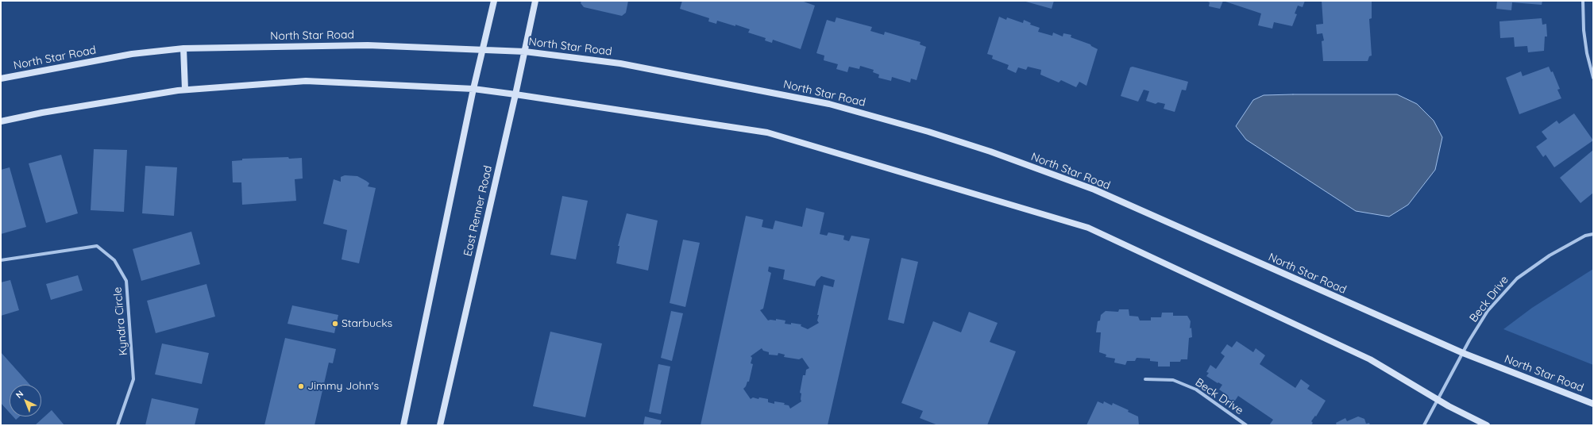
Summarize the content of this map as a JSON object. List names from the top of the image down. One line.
{"streets":{"main road":["North Star Road","East Renner Road"],"street":["Beck Drive","Kyndra Circle"]},"crossings":[["North Star Road","East Renner Road"],["North Star Road","Beck Drive"]],"places":["Starbucks","Jimmy John's"],"north":"top left"}
